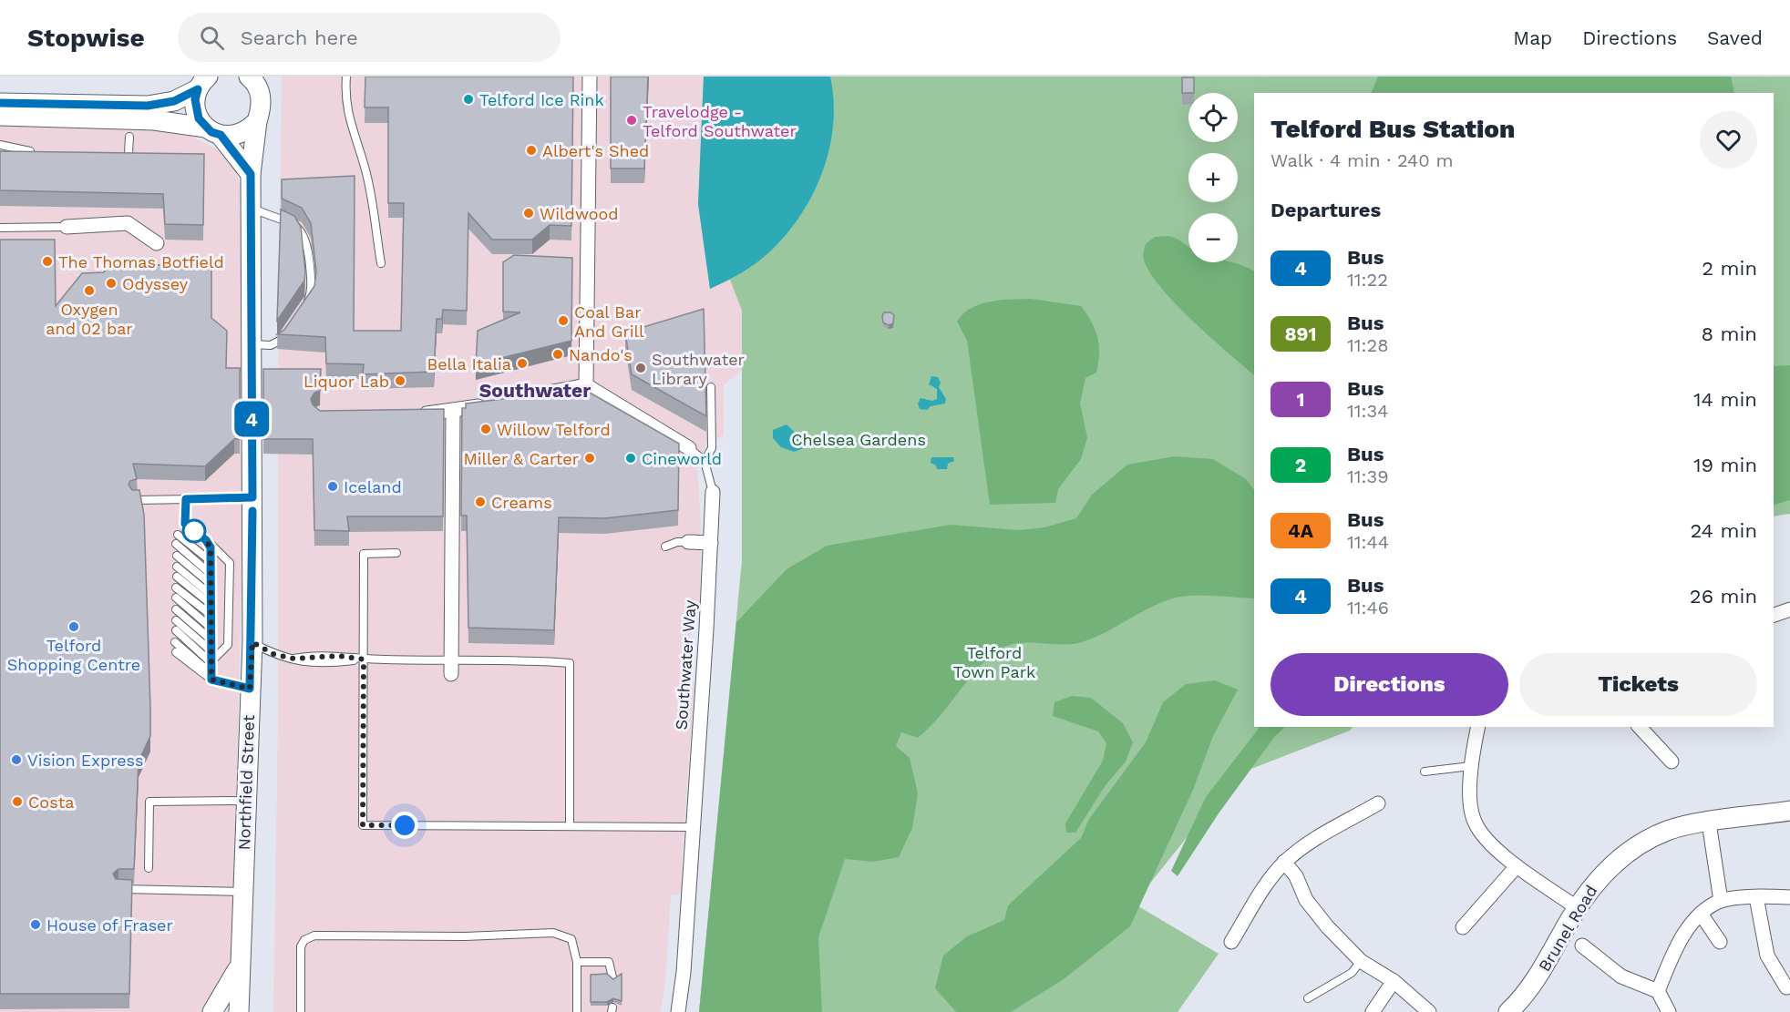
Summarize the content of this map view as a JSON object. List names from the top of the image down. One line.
{"streets":{"street":["Southwater Way","Northfield Street","Brunel Road"]},"districts":["Southwater"],"parks":["Chelsea Gardens","Telford Town Park"],"places":["Telford Ice Rink","Travelodge - Telford Southwater","Albert's Shed","Wildwood","The Thomas Botfield","Odyssey","Oxygen and 02 bar","Coal Bar And Grill","Nando's","Bella Italia","Southwater Library","Liquor Lab","Willow Telford","Miller & Carter","Cineworld","Iceland","Creams","Telford Shopping Centre","Vision Express","Costa","House of Fraser"],"lines":["bus line 4"],"page":{"header":"Stopwise","search":"Search here","nav":["Map","Directions","Saved"],"on_map":"4","map_buttons":["+","−"],"heading":[["Telford Bus Station","Walk · 4 min · 240 m"],"Departures"],"list":[{"mark":"4","name":"Bus","note":"11:22","value":"2 min"},{"mark":"891","name":"Bus","note":"11:28","value":"8 min"},{"mark":"1","name":"Bus","note":"11:34","value":"14 min"},{"mark":"2","name":"Bus","note":"11:39","value":"19 min"},{"mark":"4A","name":"Bus","note":"11:44","value":"24 min"},{"mark":"4","name":"Bus","note":"11:46","value":"26 min"}],"buttons":["Directions","Tickets"]}}
